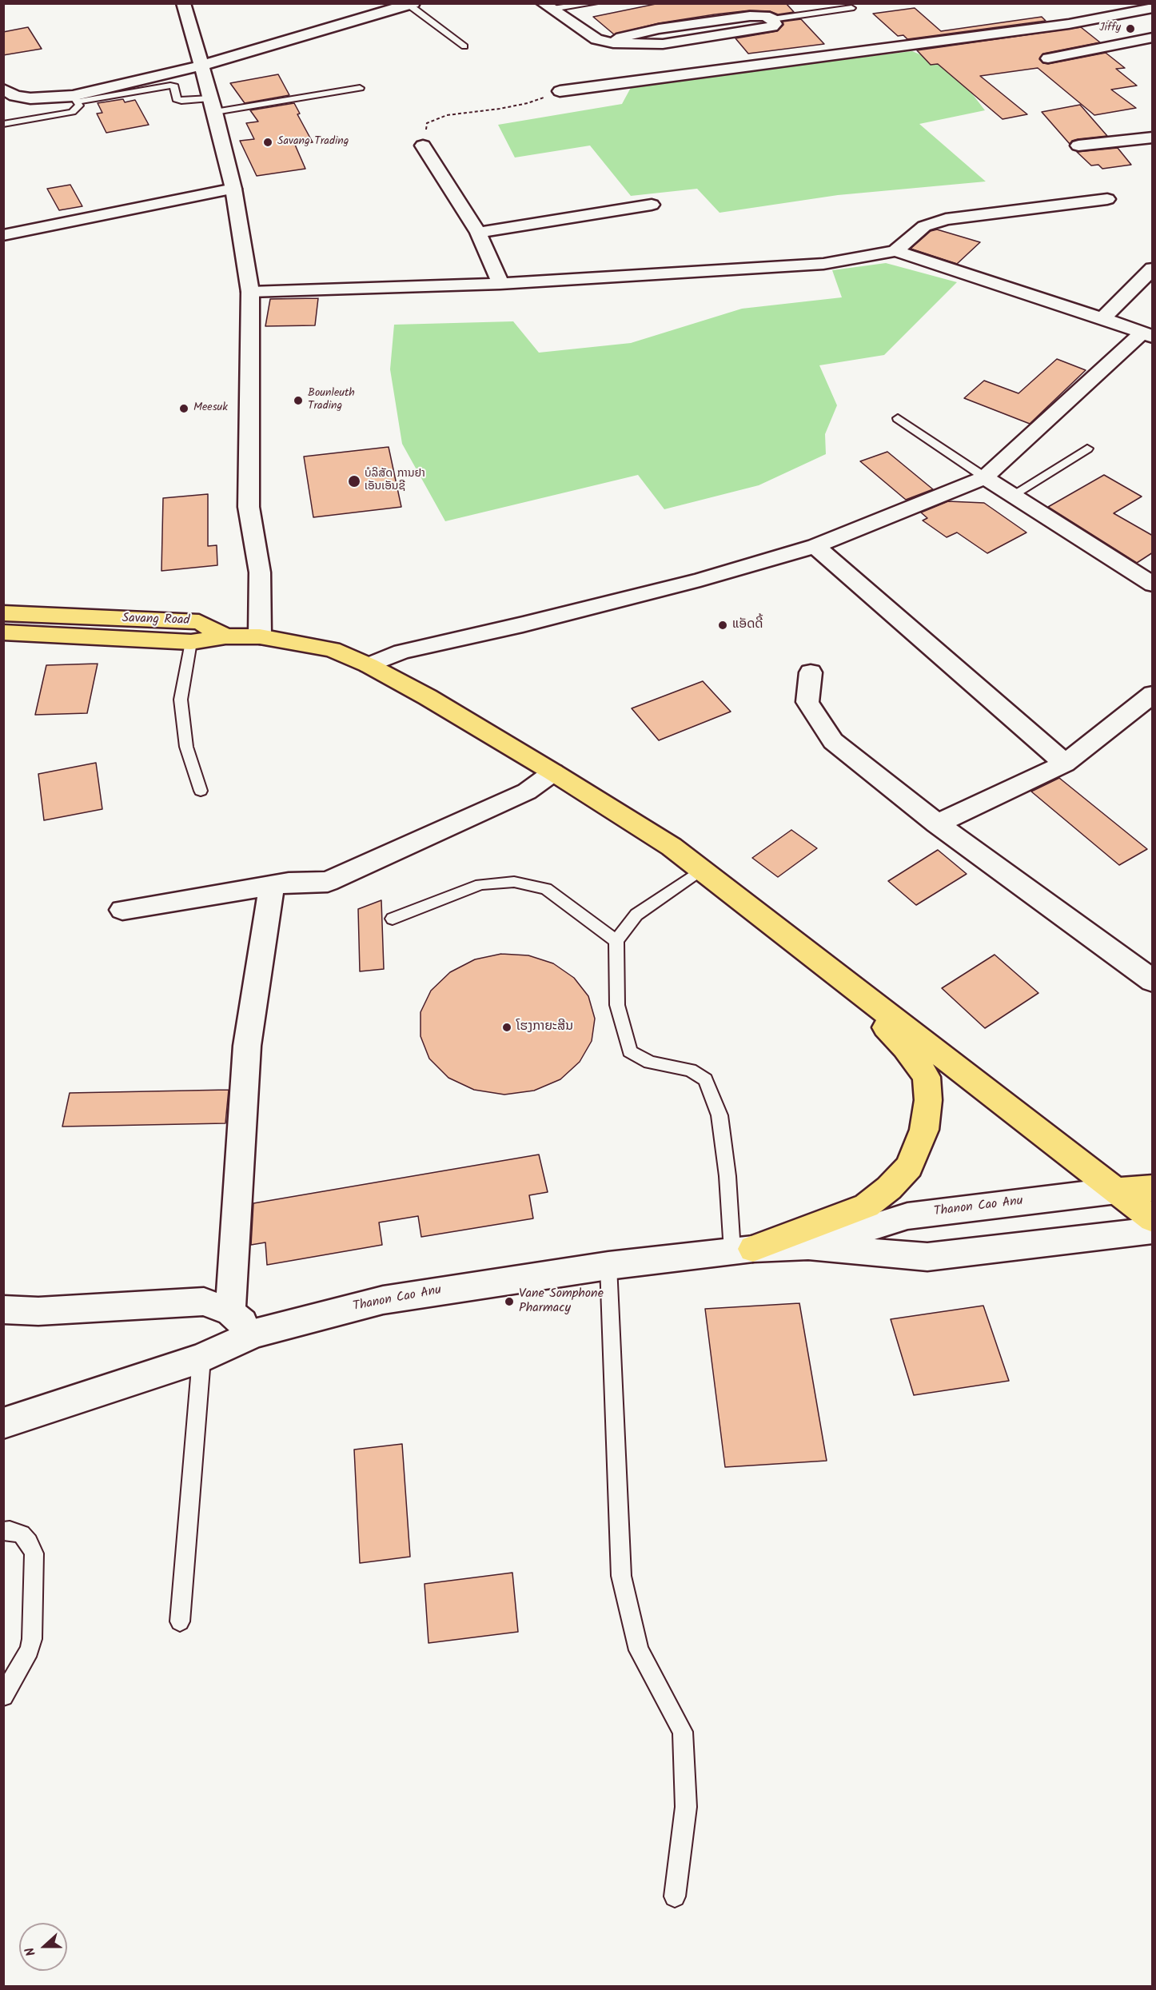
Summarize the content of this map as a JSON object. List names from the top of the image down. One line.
{"streets":{"main road":["Savang Road","Thanon Cao Anu"]},"places":["Jiffy","Savang Trading","Bounleuth Trading","Meesuk","ບໍລິສັດ ການຢາ ເອັນເອັນຊີ","ແອັດດີ້","ໂຮງກາຍະສີນ","Vane Somphone Pharmacy"],"north":"left"}
